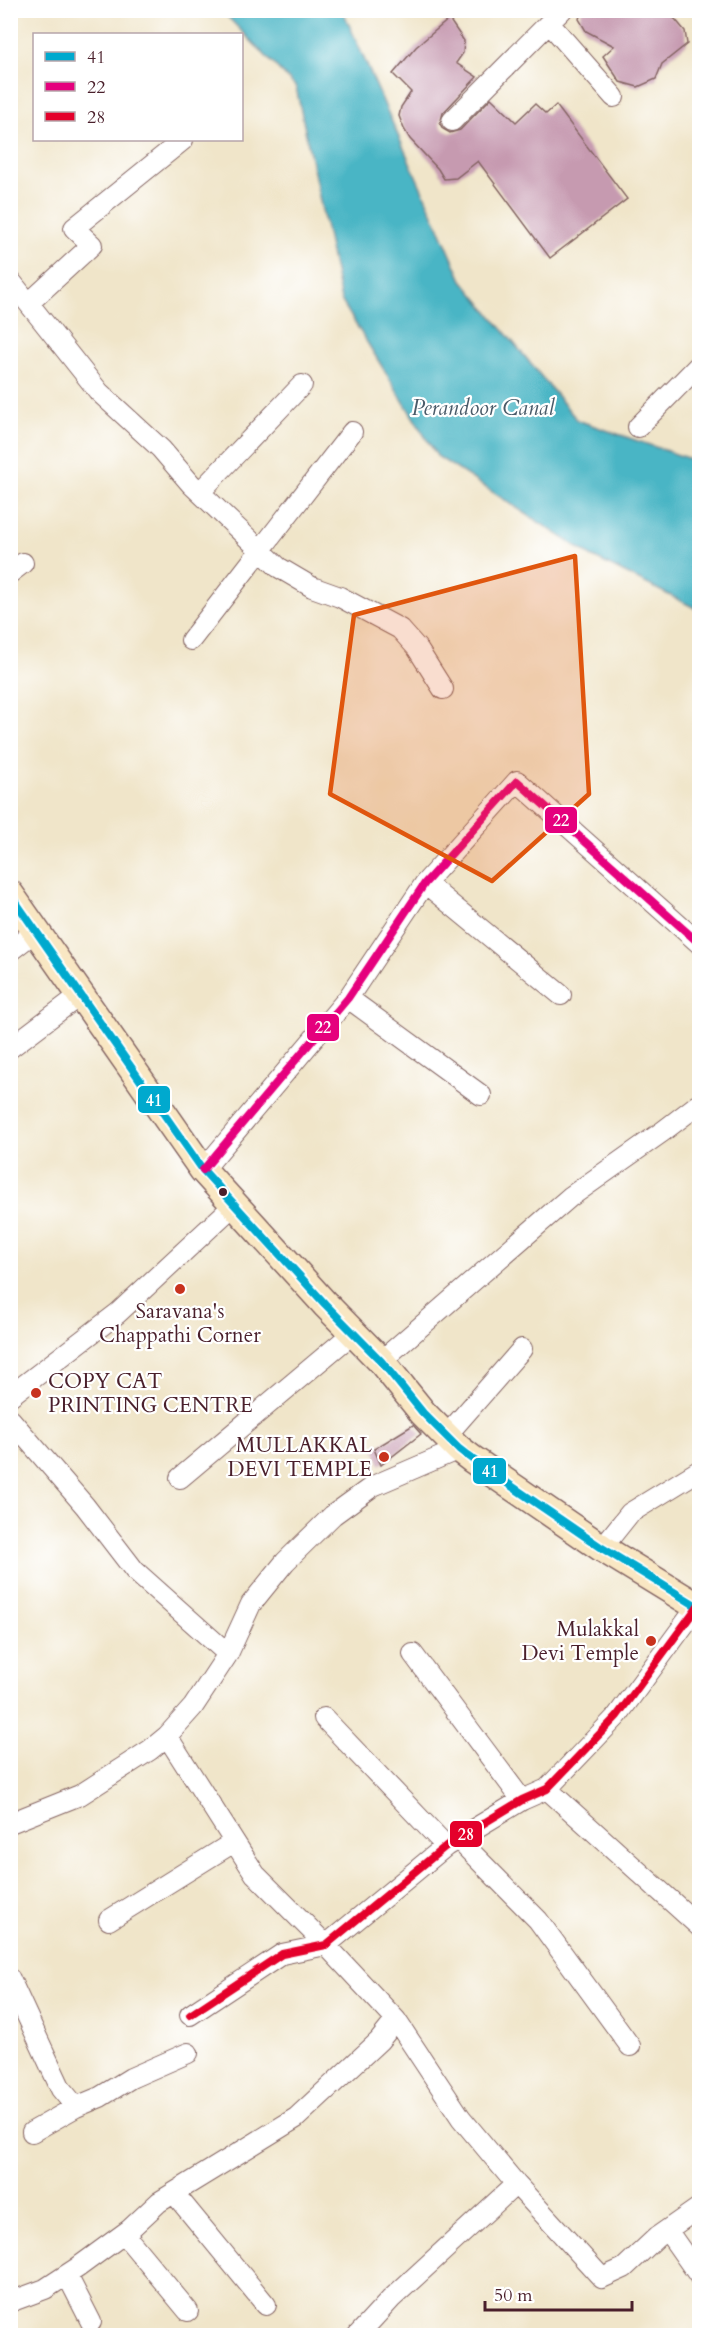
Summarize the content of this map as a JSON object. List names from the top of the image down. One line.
{"water":["Perandoor Canal"],"places":["Saravana's Chappathi Corner","COPY CAT PRINTING CENTRE","MULLAKKAL DEVI TEMPLE","Mulakkal Devi Temple"],"lines":["transit line 22","transit line 41","transit line 28"],"legend":["41","22","28"],"scale_bar":"50 m"}
